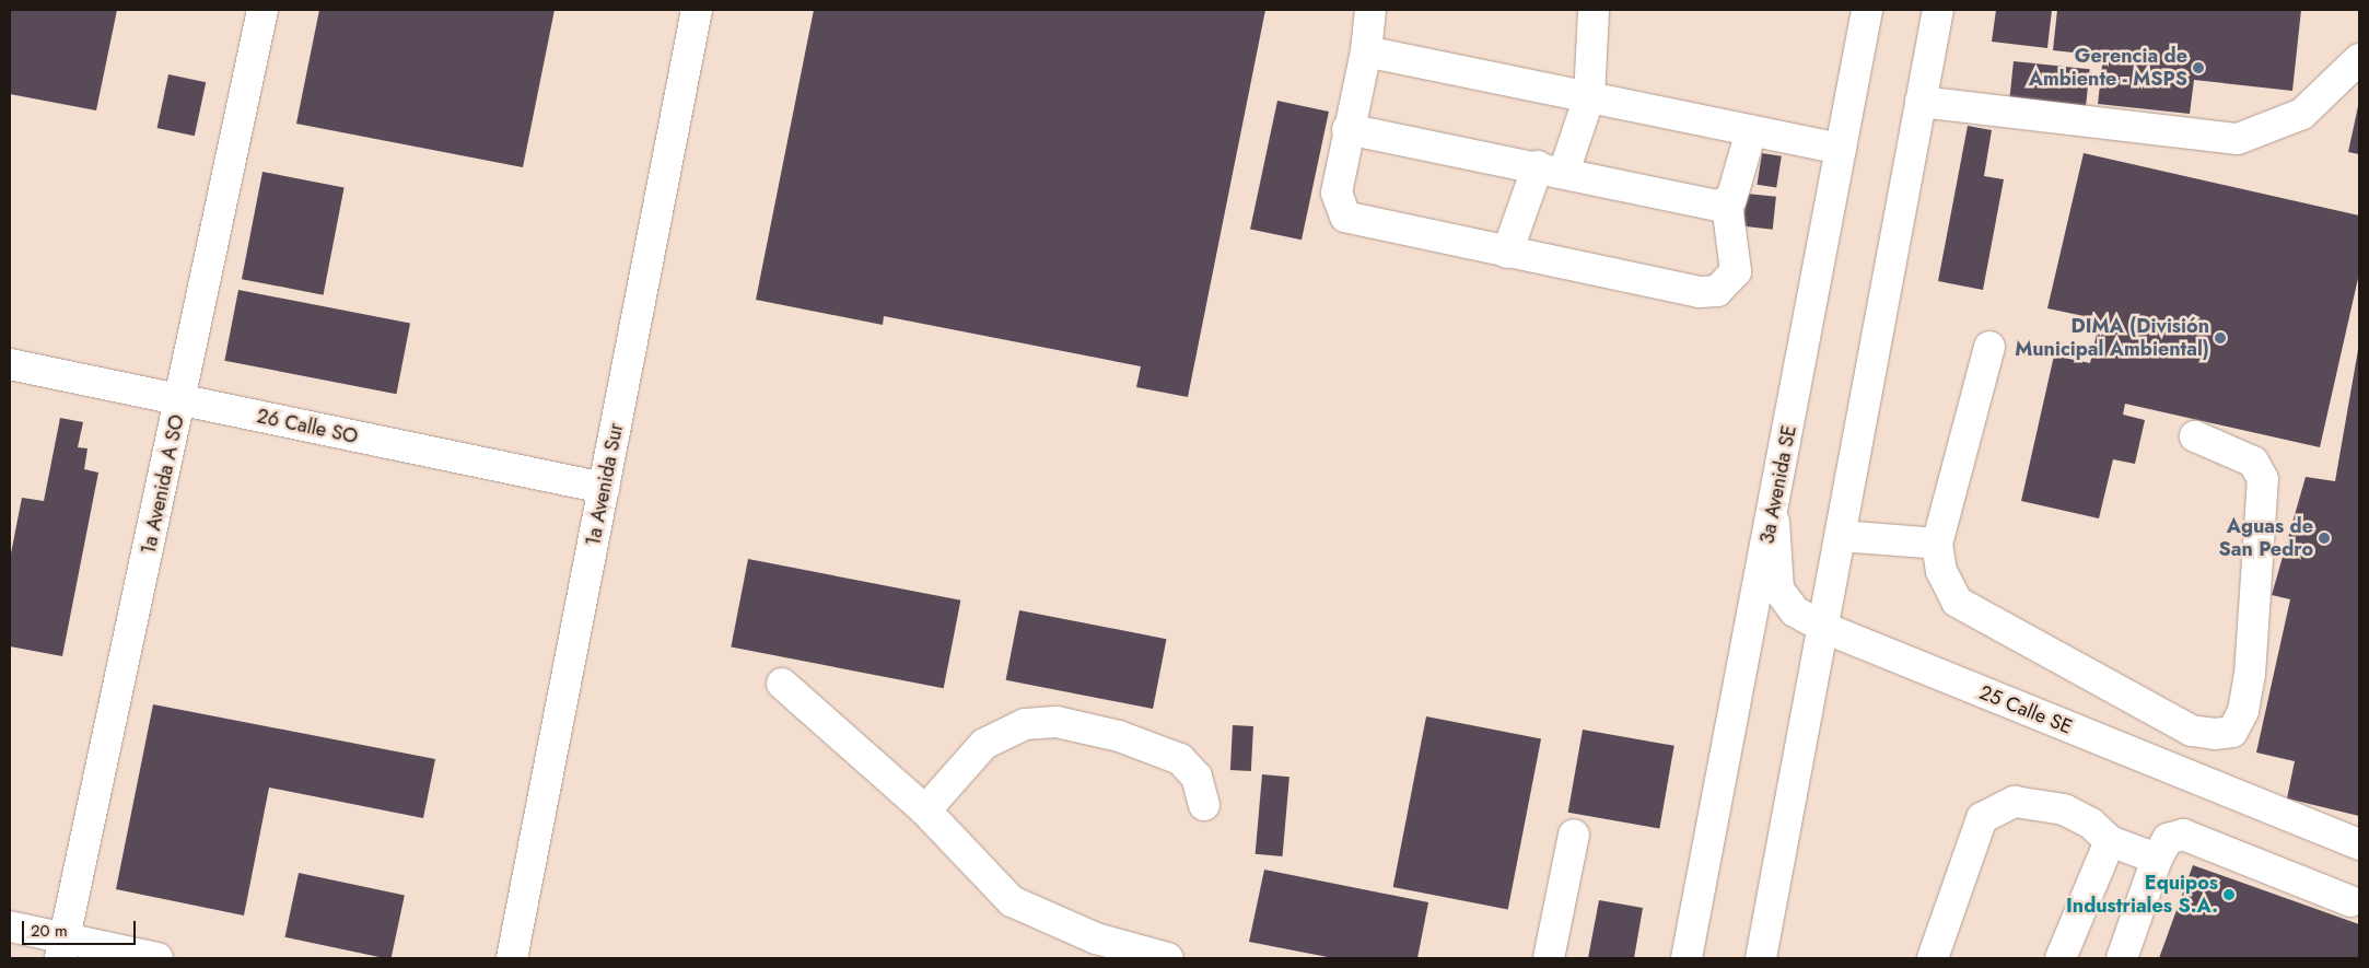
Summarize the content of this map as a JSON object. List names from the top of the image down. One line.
{"streets":{"street":["26 Calle SO","1a Avenida A SO","1a Avenida Sur","3a Avenida SE","25 Calle SE"]},"crossings":[["26 Calle SO","1a Avenida A SO"],["26 Calle SO","1a Avenida Sur"],["3a Avenida SE","25 Calle SE"]],"places":["Gerencia de Ambiente - MSPS","DIMA (División Municipal Ambiental)","Aguas de San Pedro","Equipos Industriales S.A."],"scale_bar":"20 m"}
